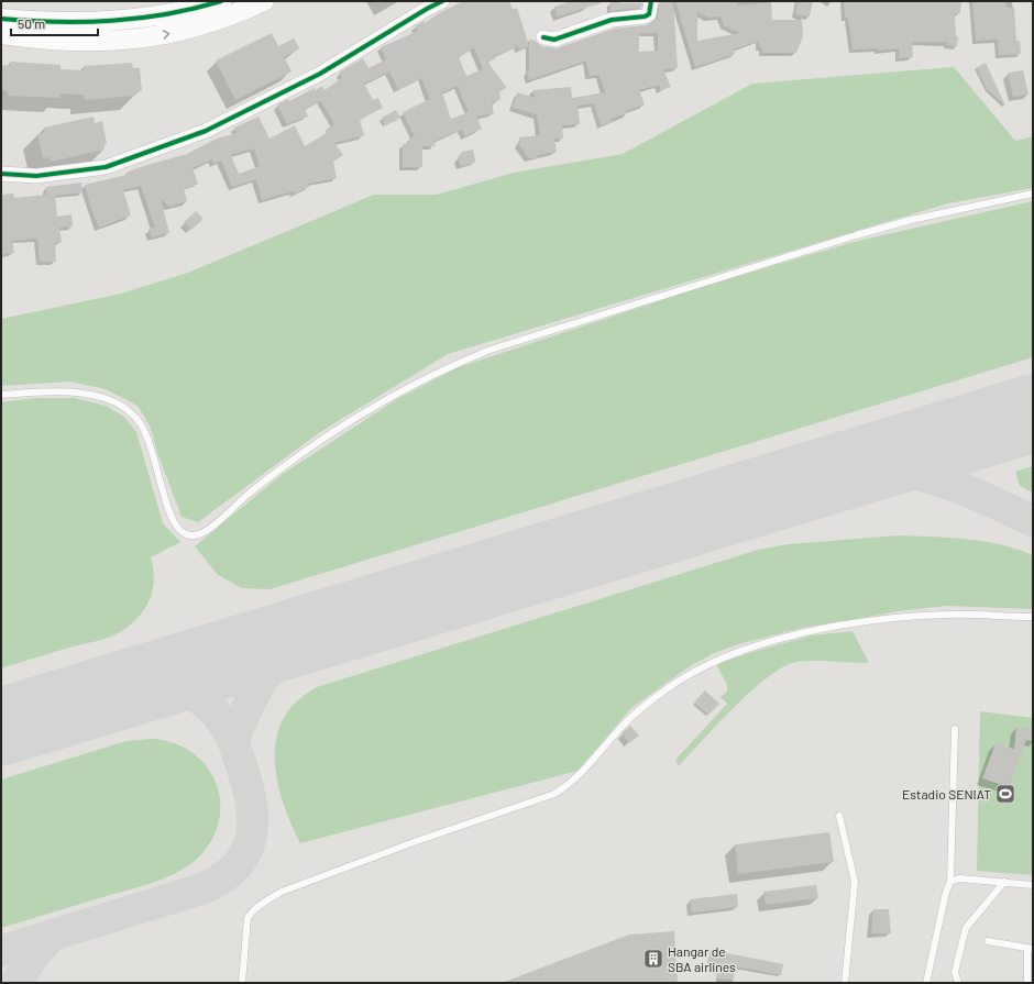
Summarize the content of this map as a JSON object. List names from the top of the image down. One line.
{"places":{"sports":["Estadio SENIAT"],"building":["Hangar de SBA airlines"]},"scale_bar":"50 m"}
